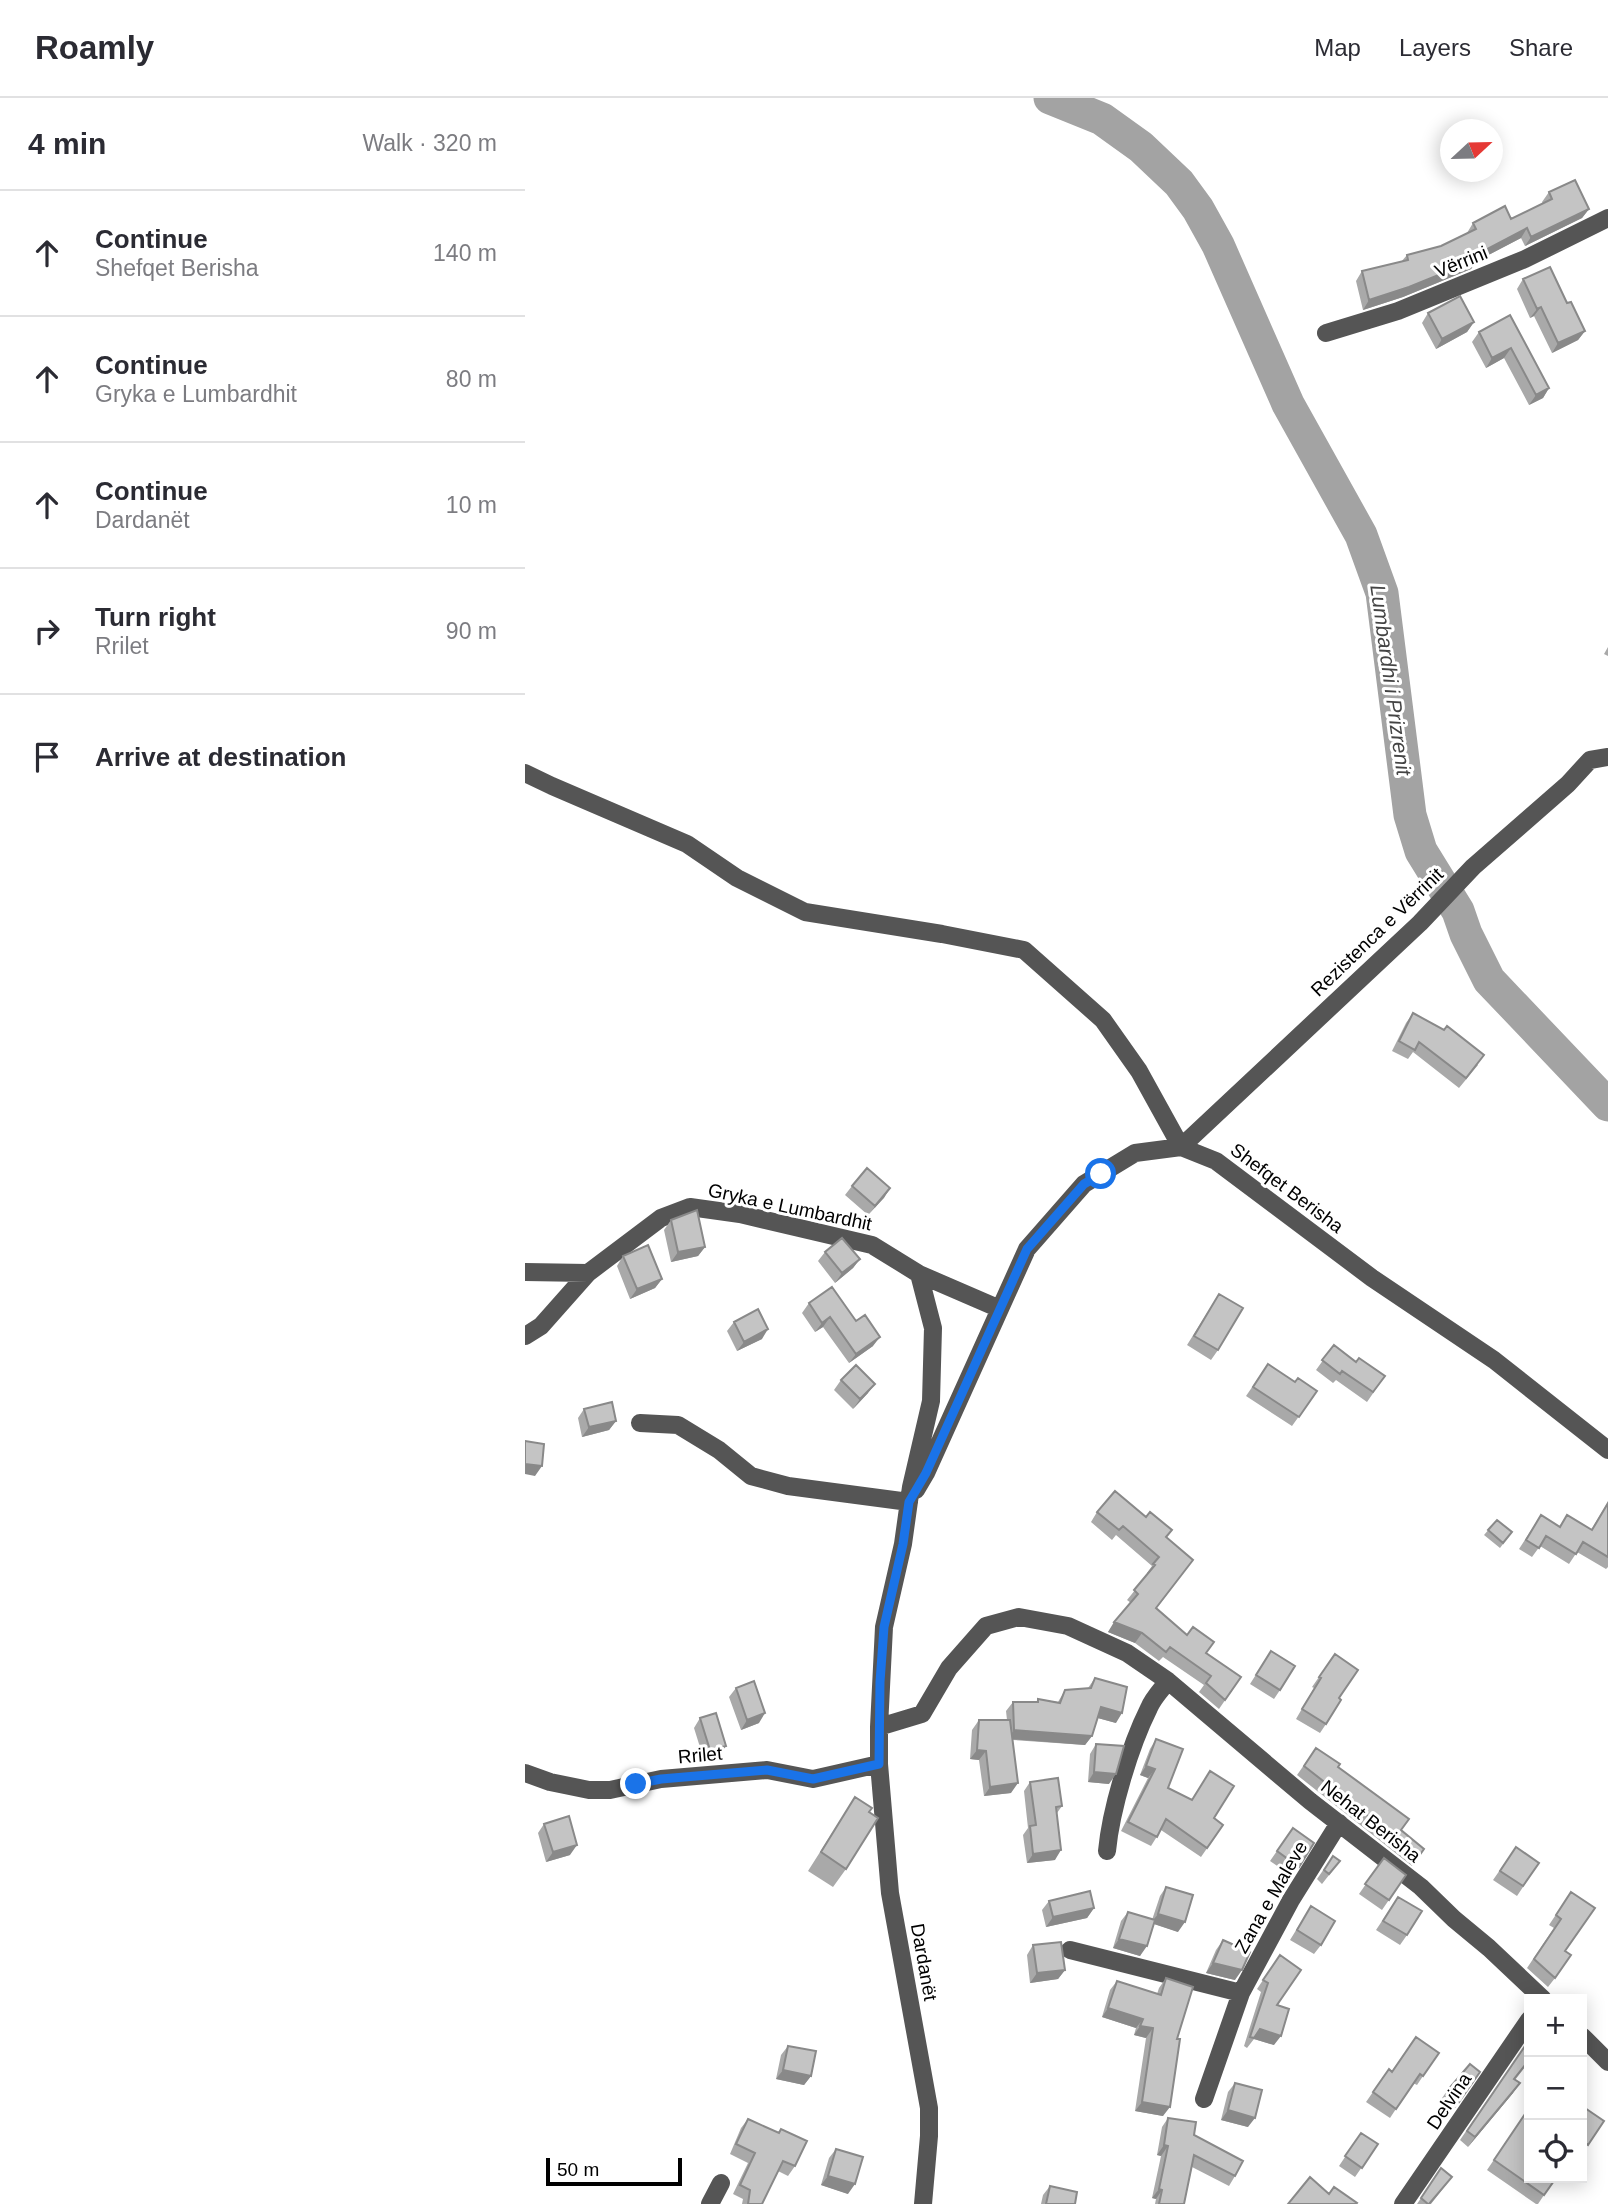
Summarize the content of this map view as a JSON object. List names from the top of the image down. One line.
{"streets":{"street":["Vërrini","Rezistenca e Vërrinit","Shefqet Berisha","Gryka e Lumbardhit","Rrilet","Nehat Berisha","Zana e Maleve","Dardanët","Delvina"]},"crossings":[["Rezistenca e Vërrinit","Shefqet Berisha"],["Shefqet Berisha","Gryka e Lumbardhit"],["Rrilet","Dardanët"],["Nehat Berisha","Zana e Maleve"],["Nehat Berisha","Dardanët"]],"water":["Lumbardhi i Prizrenit"],"scale_bar":"50 m","north":"right","page":{"header":"Roamly","nav":["Map","Layers","Share"],"heading":["4 min","Walk · 320 m"],"list":[["Continue","Shefqet Berisha","140 m"],["Continue","Gryka e Lumbardhit","80 m"],["Continue","Dardanët","10 m"],["Turn right","Rrilet","90 m"],"Arrive at destination"],"map_buttons":["+","−"],"scale":"50 m"}}
